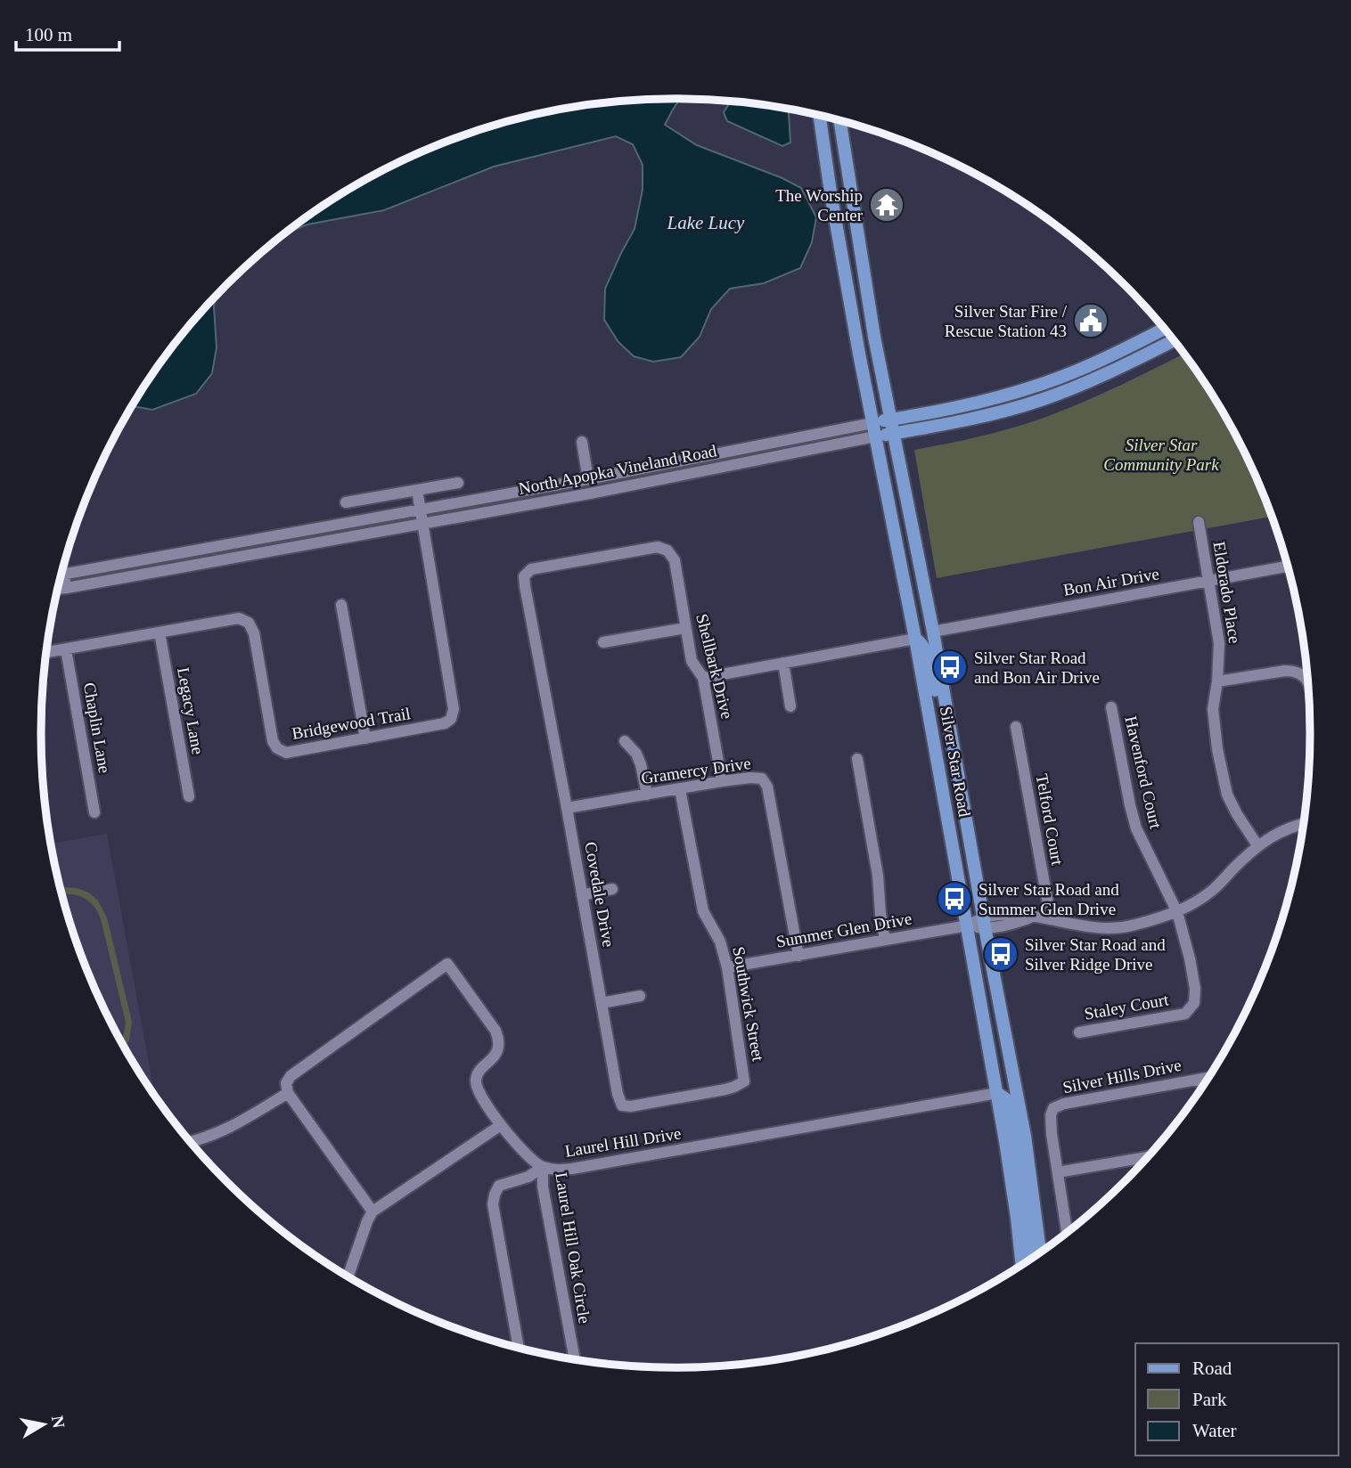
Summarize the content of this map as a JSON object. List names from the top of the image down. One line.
{"streets":{"main road":["North Apopka Vineland Road","Silver Star Road"],"street":["Bon Air Drive","Eldorado Place","Shellbark Drive","Legacy Lane","Bridgewood Trail","Chaplin Lane","Gramercy Drive","Havenford Court","Telford Court","Covedale Drive","Summer Glen Drive","Southwick Street","Staley Court","Silver Hills Drive","Laurel Hill Drive","Laurel Hill Oak Circle"]},"crossings":[["North Apopka Vineland Road","Bridgewood Trail"],["North Apopka Vineland Road","Silver Star Road"],["Bon Air Drive","Eldorado Place"],["Bon Air Drive","Silver Star Road"],["Shellbark Drive","Gramercy Drive"],["Shellbark Drive","Covedale Drive"],["Legacy Lane","Bridgewood Trail"],["Bridgewood Trail","Chaplin Lane"],["Silver Star Road","Summer Glen Drive"],["Silver Star Road","Laurel Hill Drive"],["Gramercy Drive","Covedale Drive"],["Gramercy Drive","Summer Glen Drive"],["Gramercy Drive","Southwick Street"],["Havenford Court","Staley Court"],["Telford Court","Summer Glen Drive"],["Covedale Drive","Southwick Street"],["Summer Glen Drive","Southwick Street"],["Laurel Hill Drive","Laurel Hill Oak Circle"]],"water":["Lake Lucy"],"parks":["Silver Star Community Park"],"places":{"temple":["The Worship Center"],"public building":["Silver Star Fire / Rescue Station 43"],"bus stop":["Silver Star Road and Bon Air Drive","Silver Star Road and Summer Glen Drive","Silver Star Road and Silver Ridge Drive"]},"legend":["Road","Park","Water"],"scale_bar":"100 m","north":"right"}
